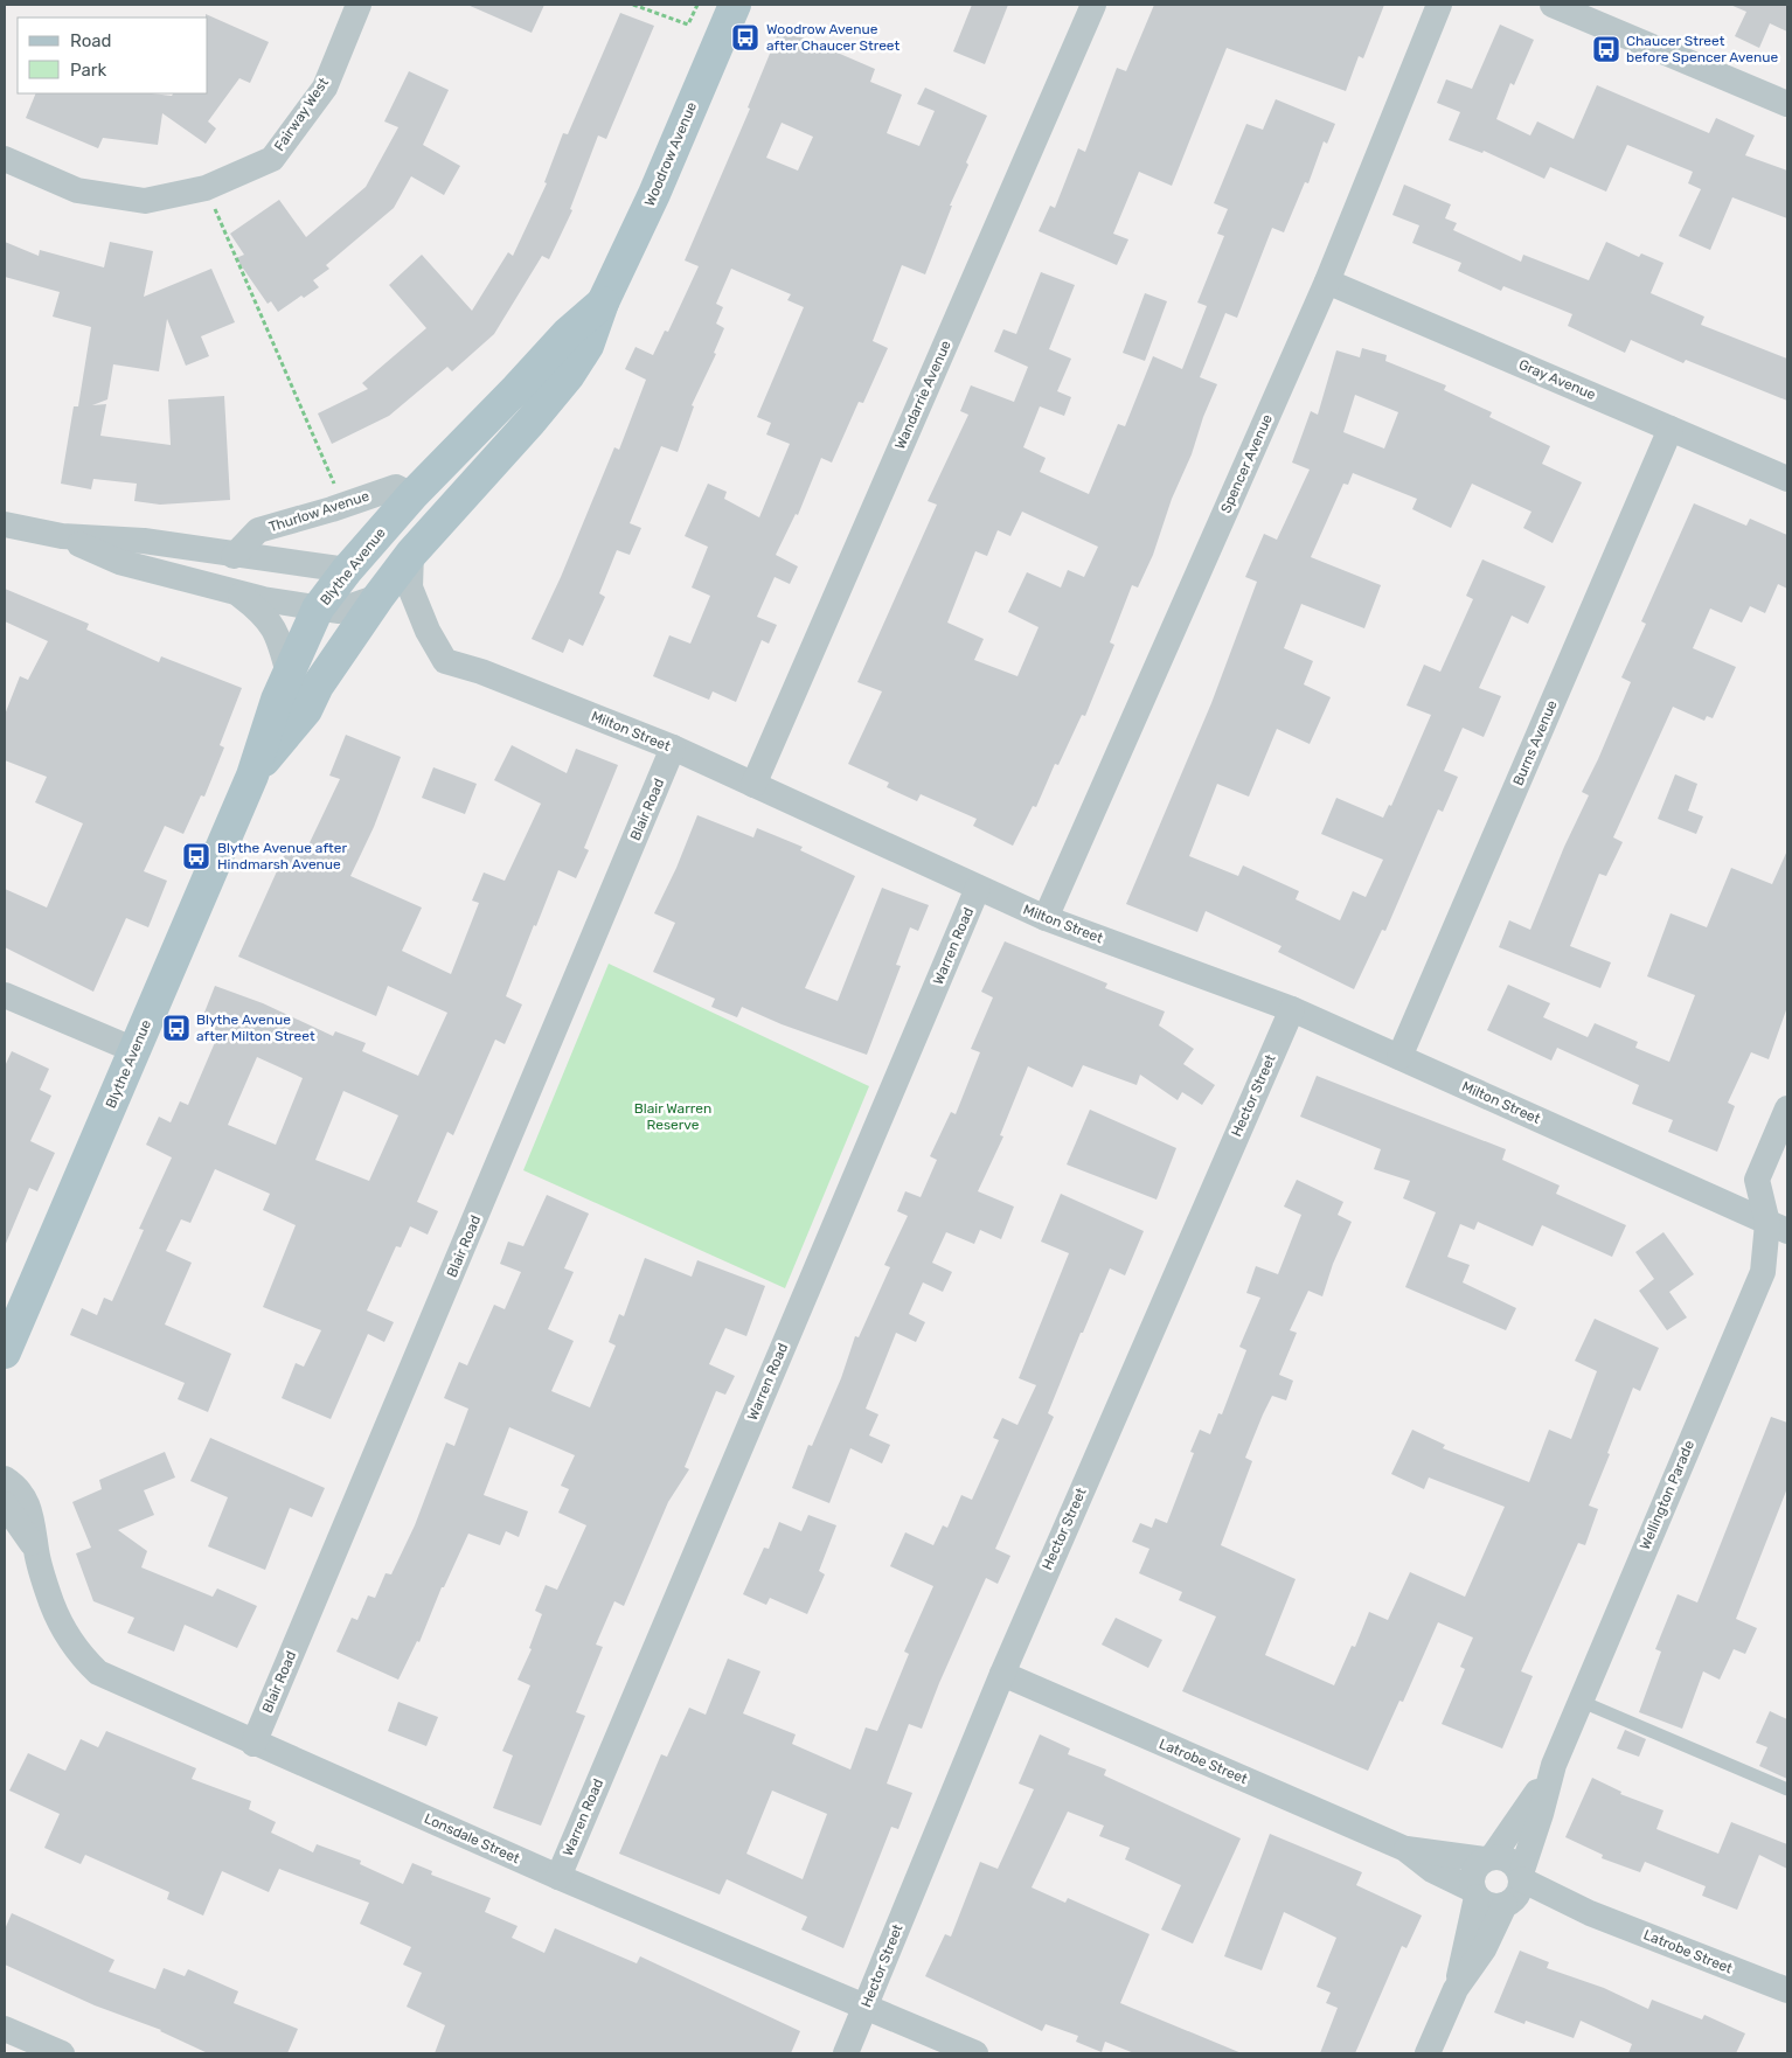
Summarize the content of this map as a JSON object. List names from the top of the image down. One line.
{"streets":{"main road":["Woodrow Avenue","Blythe Avenue"],"street":["Fairway West","Gray Avenue","Wandarrie Avenue","Spencer Avenue","Thurlow Avenue","Milton Street","Burns Avenue","Blair Road","Warren Road","Hector Street","Wellington Parade","Latrobe Street","Lonsdale Street"]},"crossings":[["Woodrow Avenue","Thurlow Avenue"],["Woodrow Avenue","Blythe Avenue"],["Woodrow Avenue","Milton Street"],["Gray Avenue","Spencer Avenue"],["Gray Avenue","Burns Avenue"],["Wandarrie Avenue","Milton Street"],["Spencer Avenue","Milton Street"],["Thurlow Avenue","Blythe Avenue"],["Blythe Avenue","Milton Street"],["Milton Street","Burns Avenue"],["Milton Street","Blair Road"],["Milton Street","Warren Road"],["Milton Street","Hector Street"],["Milton Street","Wellington Parade"],["Blair Road","Lonsdale Street"],["Warren Road","Lonsdale Street"],["Hector Street","Latrobe Street"],["Hector Street","Lonsdale Street"],["Wellington Parade","Latrobe Street"]],"parks":["Blair Warren Reserve"],"places":{"bus stop":["Woodrow Avenue after Chaucer Street","Chaucer Street before Spencer Avenue","Blythe Avenue after Hindmarsh Avenue","Blythe Avenue after Milton Street"]},"legend":["Road","Park"]}
